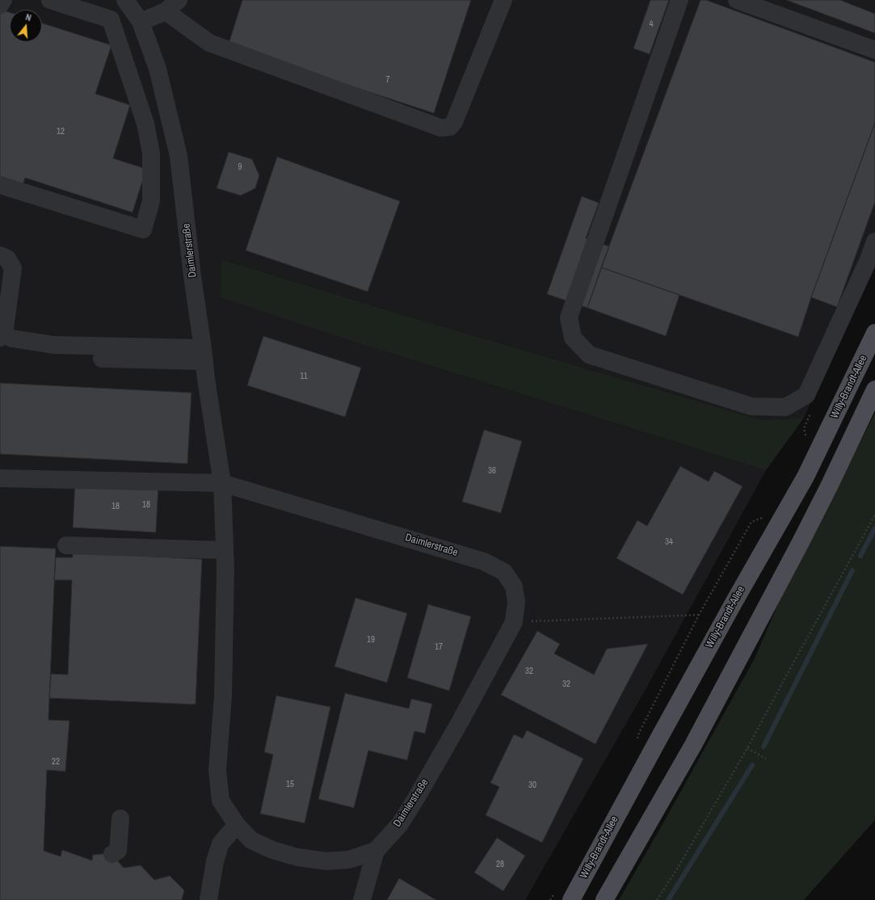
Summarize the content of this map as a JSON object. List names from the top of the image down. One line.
{"streets":{"main road":["Willy-Brandt-Allee"],"street":["Daimlerstraße"]},"house_numbers":["4","7","12","9","11","36","18","18","34","19","17","32","32","22","15","30","28"],"north":"top"}
